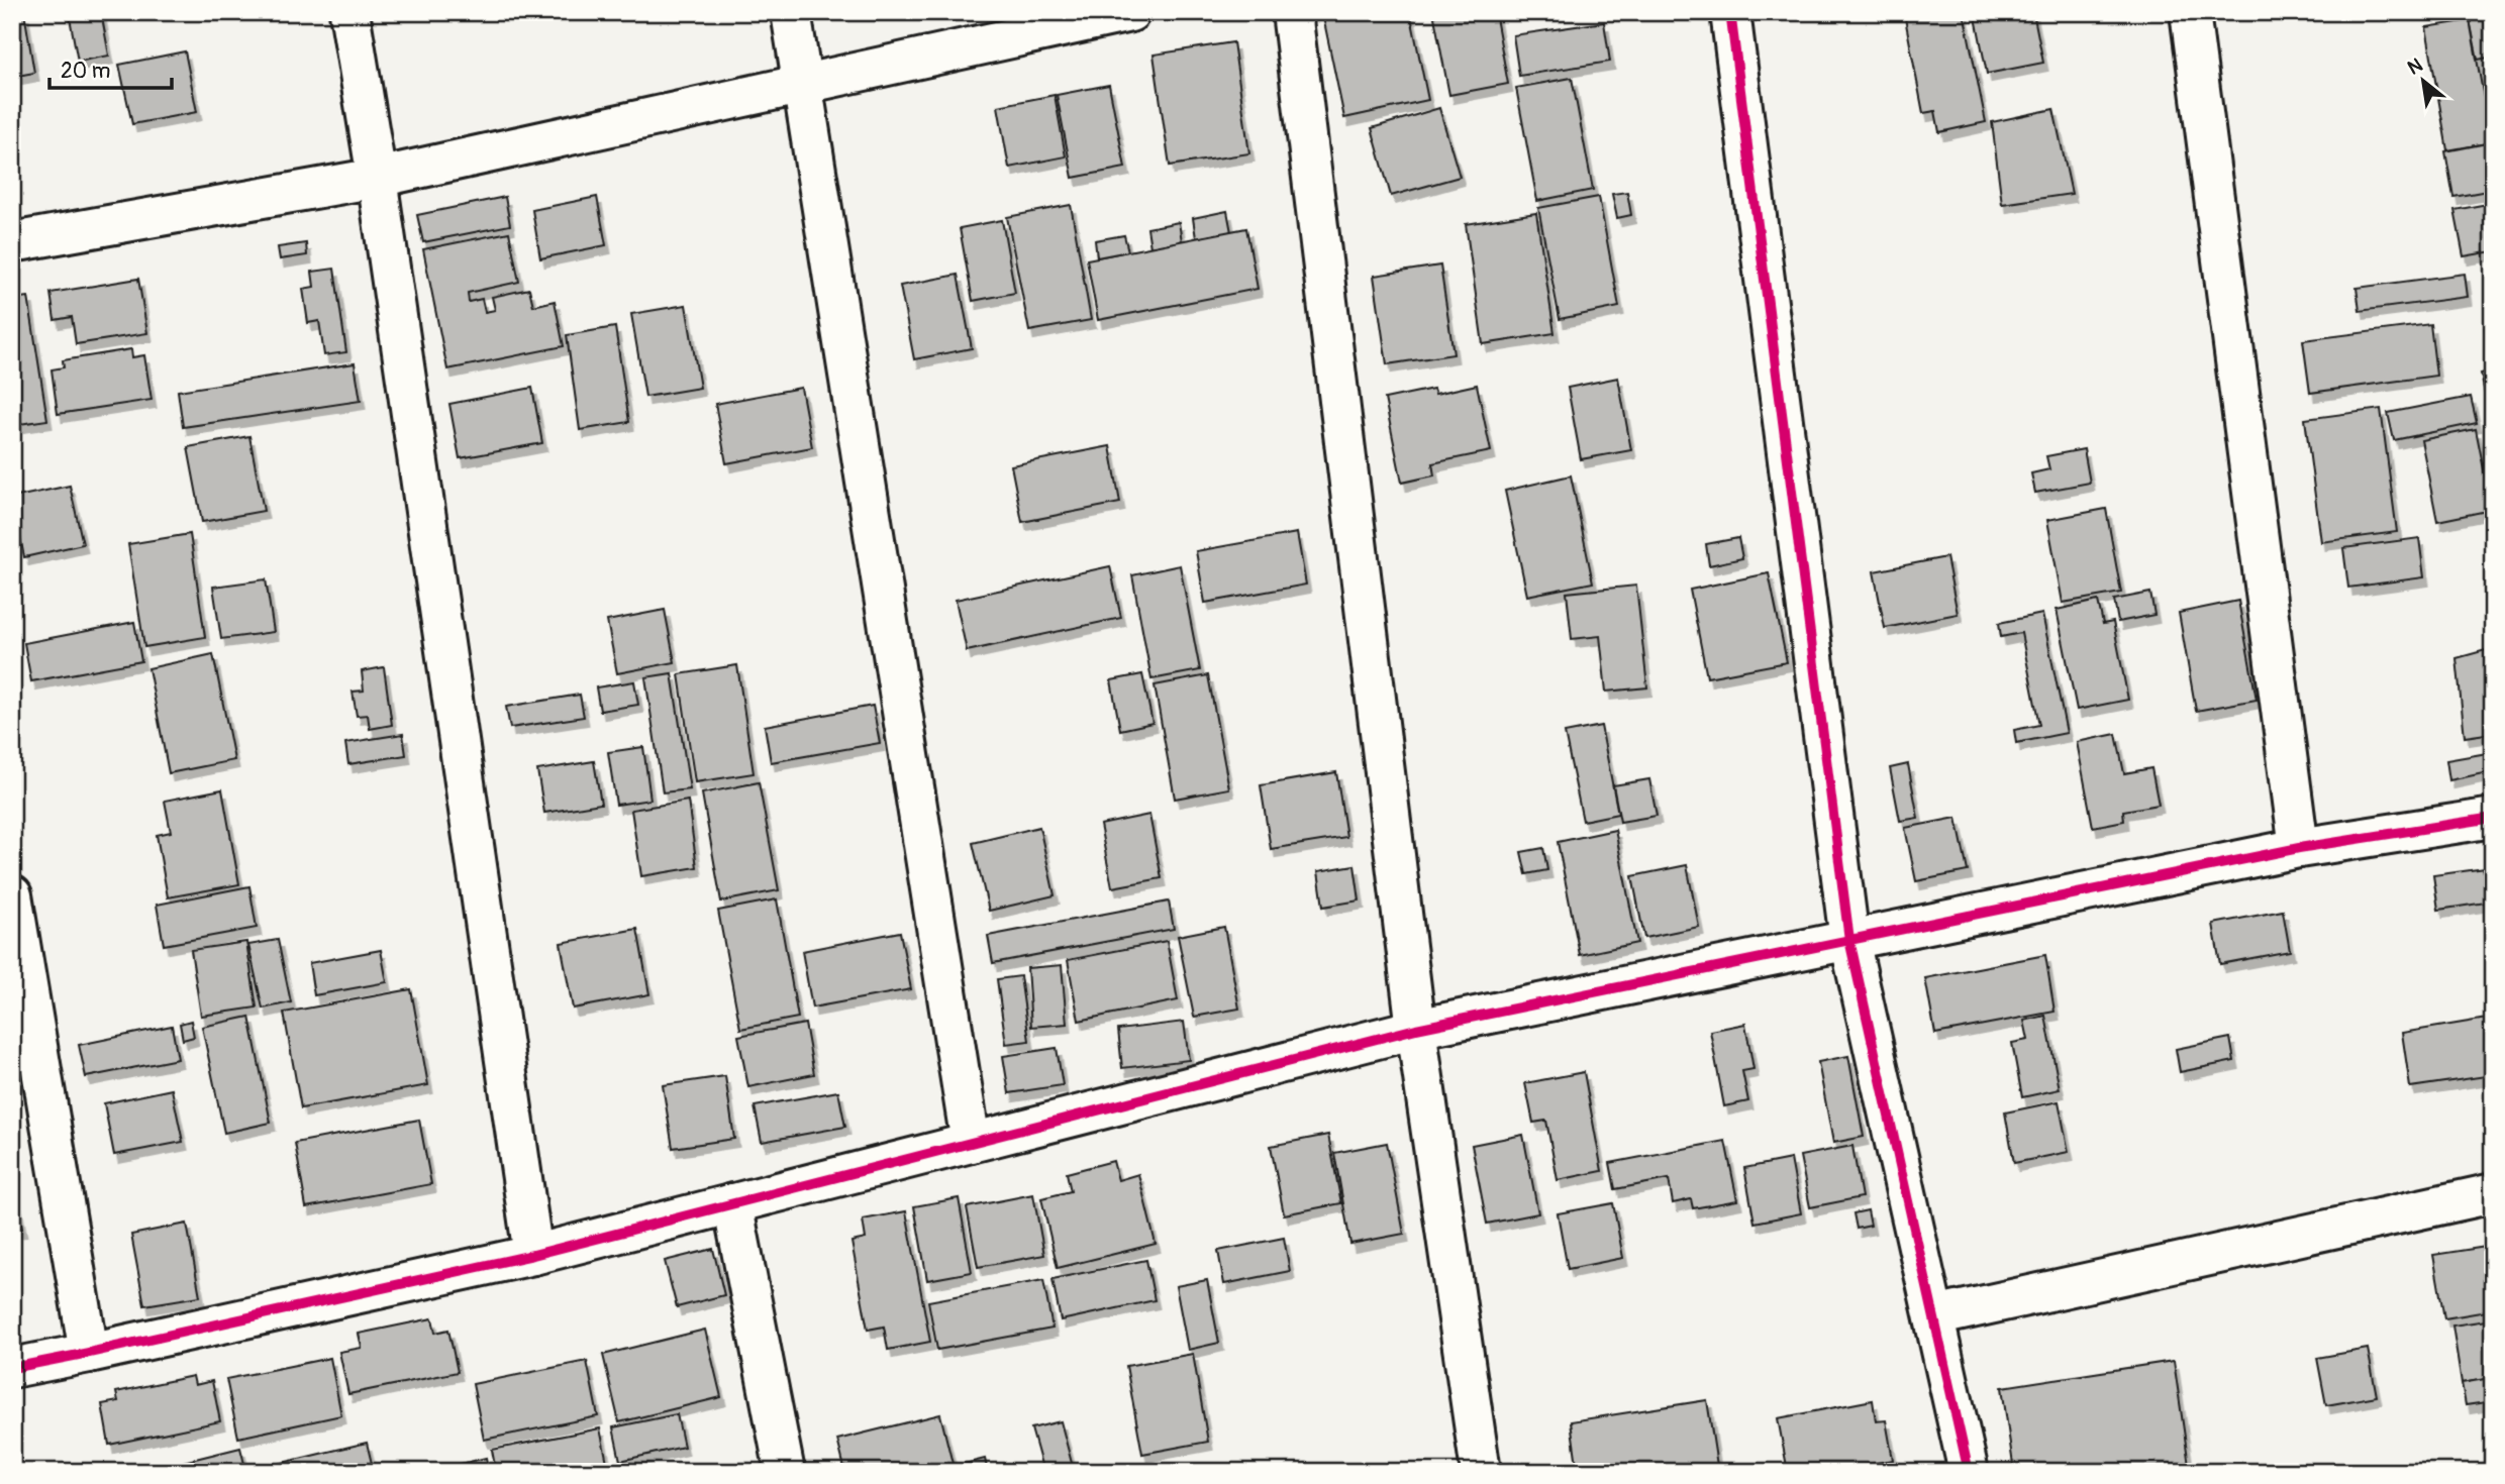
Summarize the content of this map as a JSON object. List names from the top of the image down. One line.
{"scale_bar":"20 m","north":"top left"}
